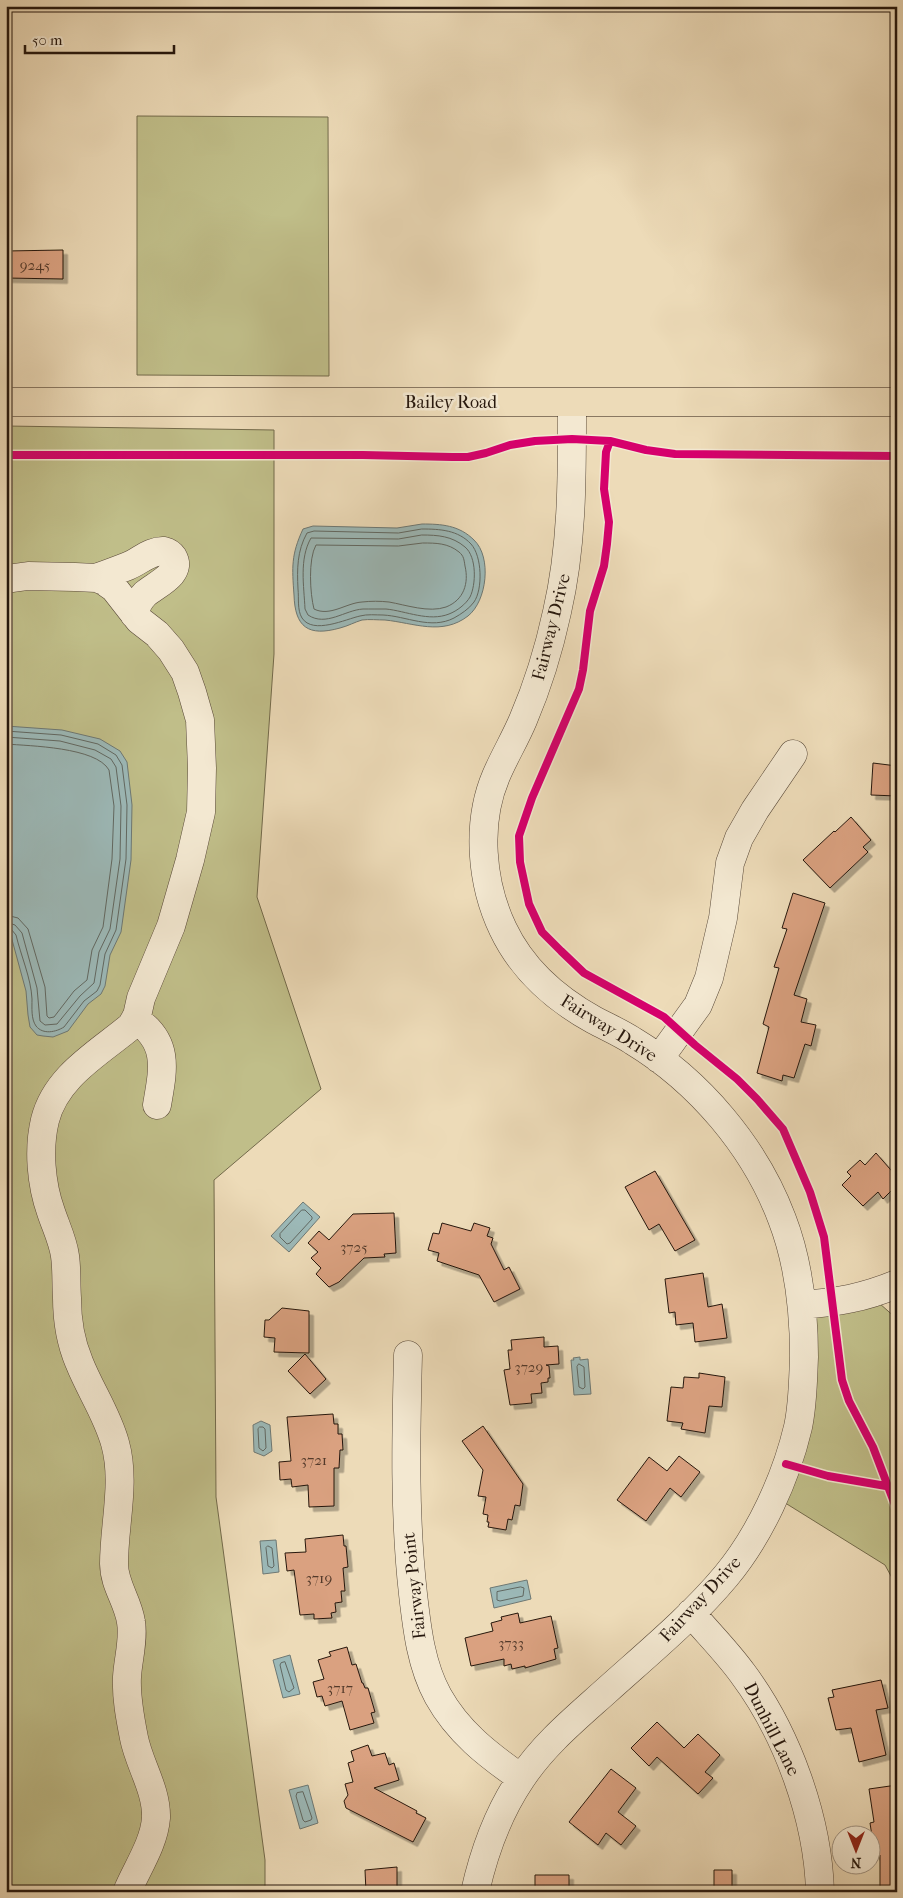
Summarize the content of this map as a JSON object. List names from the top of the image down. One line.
{"streets":{"main road":["Bailey Road"],"street":["Fairway Drive","Fairway Point","Dunhill Lane"]},"crossings":[["Bailey Road","Fairway Drive"],["Fairway Drive","Fairway Point"],["Fairway Drive","Dunhill Lane"]],"house_numbers":["9245","3725","3729","3721","3719","3733","3717"],"scale_bar":"50 m","north":"bottom"}
